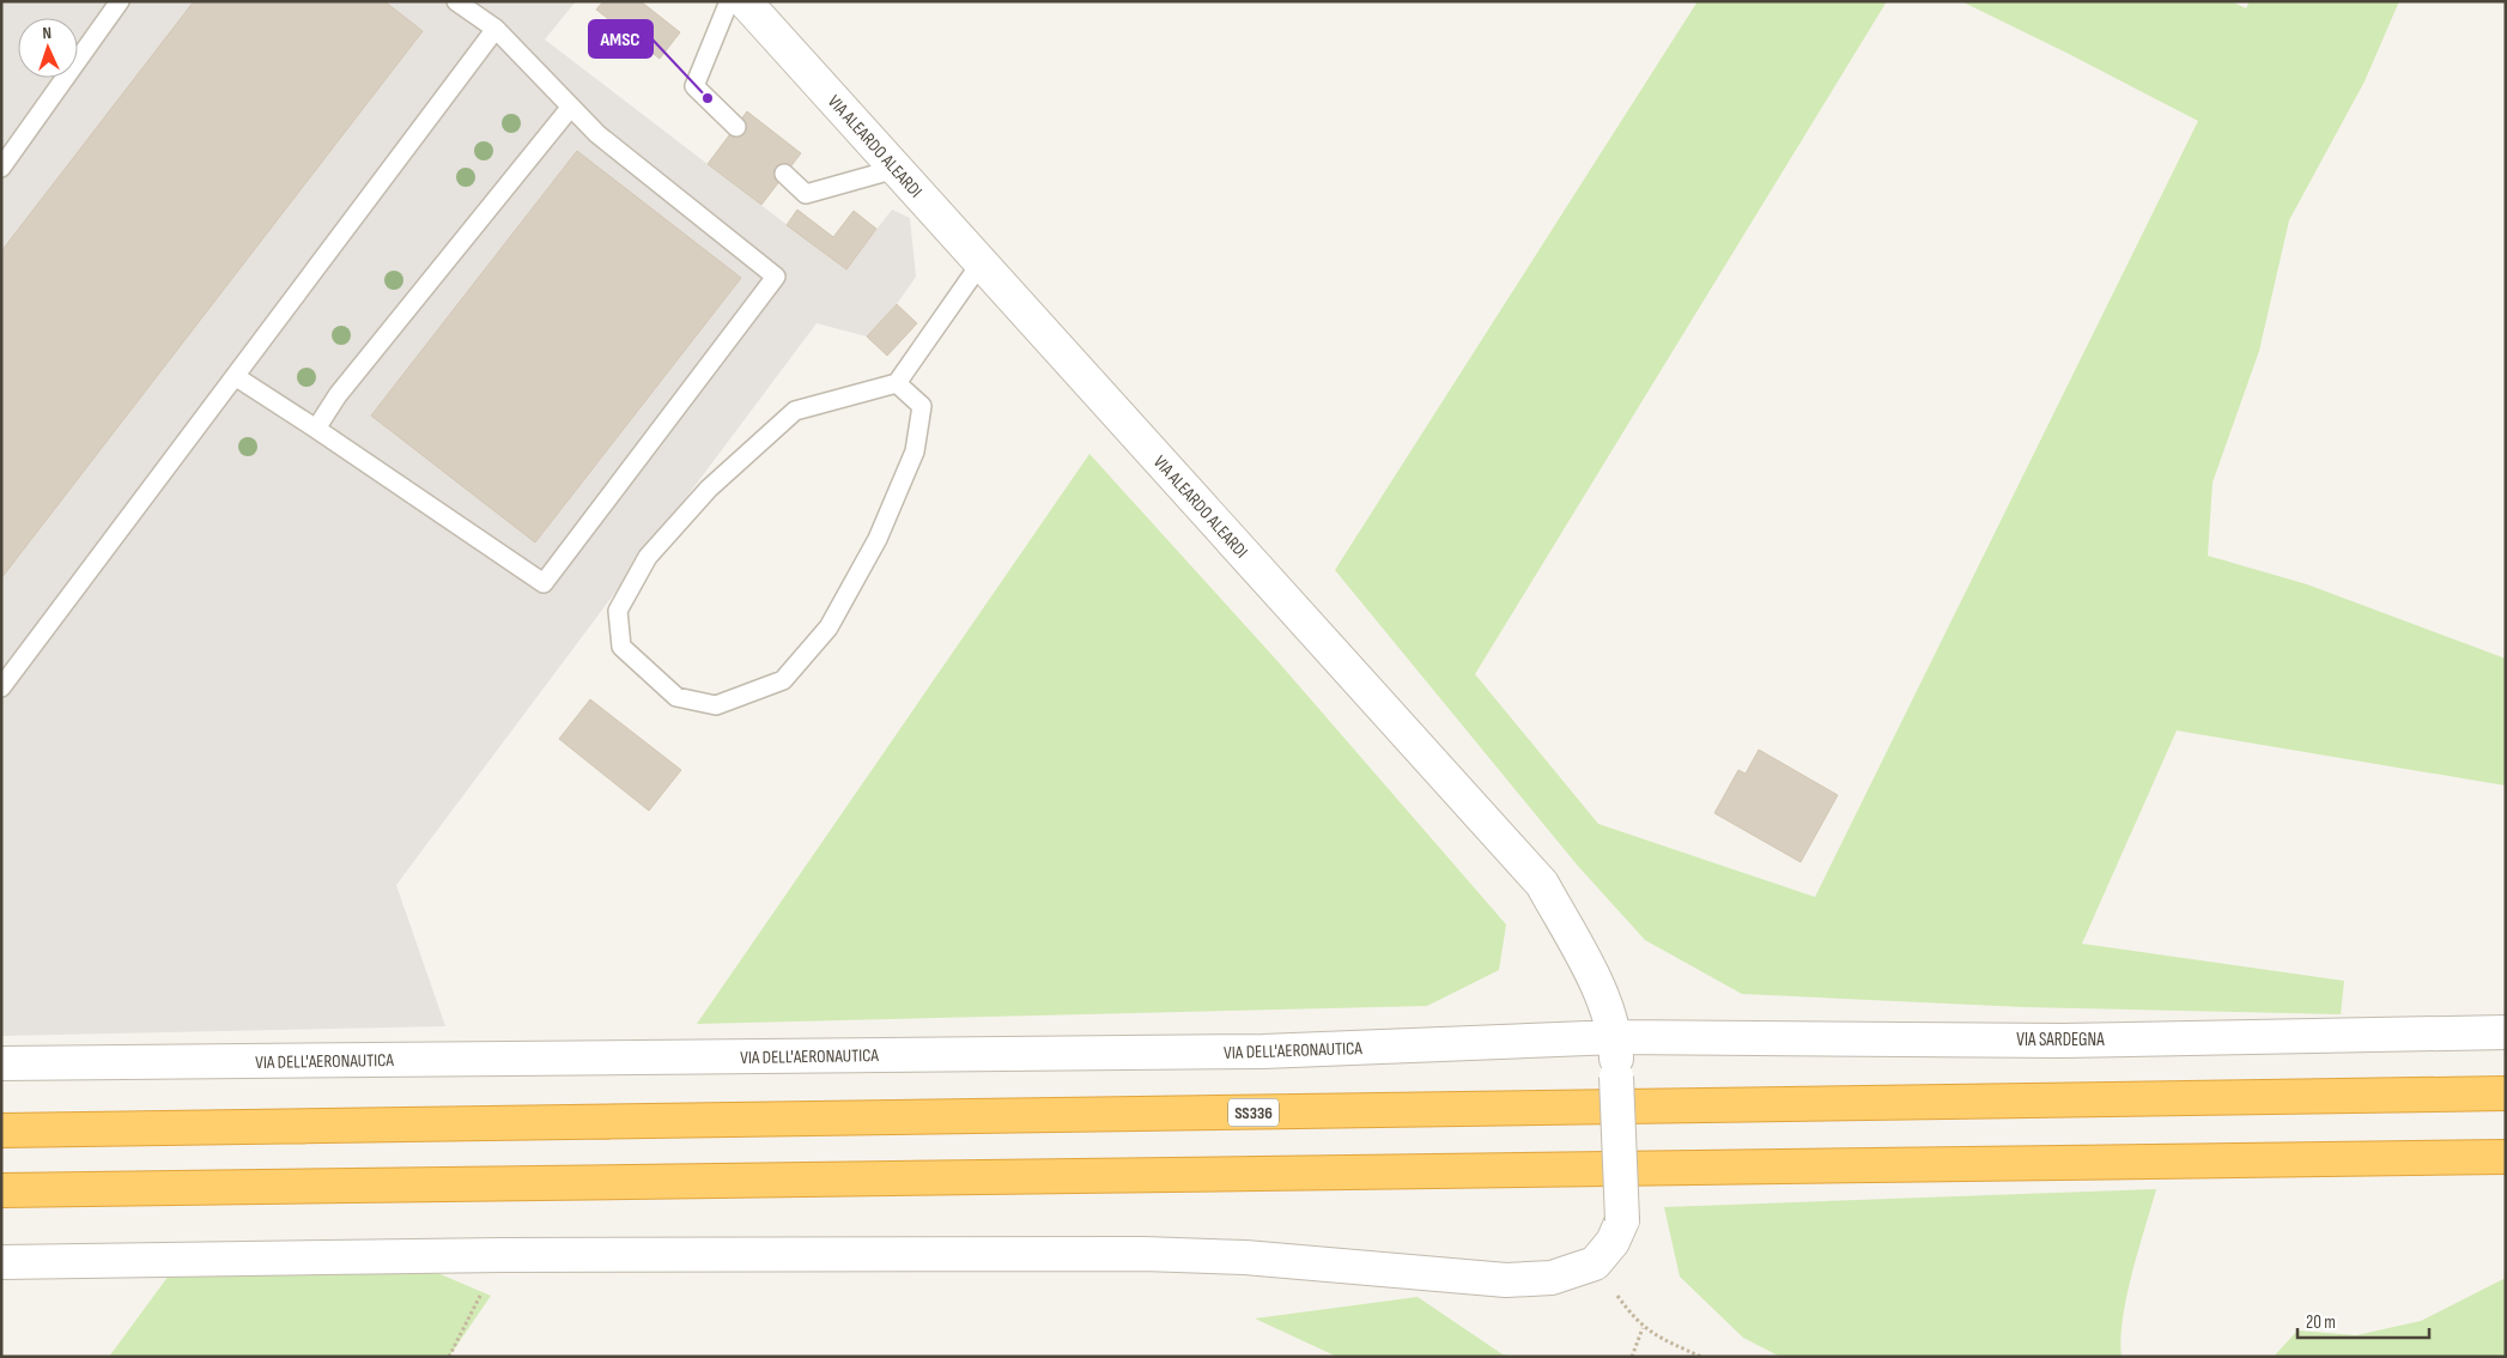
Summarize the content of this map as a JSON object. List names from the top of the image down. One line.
{"streets":{"highway":["SS336"],"street":["VIA ALEARDO ALEARDI","VIA SARDEGNA","VIA DELL'AERONAUTICA"]},"crossings":[["VIA ALEARDO ALEARDI","VIA SARDEGNA"],["VIA ALEARDO ALEARDI","VIA DELL'AERONAUTICA"],["VIA SARDEGNA","VIA DELL'AERONAUTICA"]],"places":["AMSC"],"scale_bar":"20 m","north":"top"}
